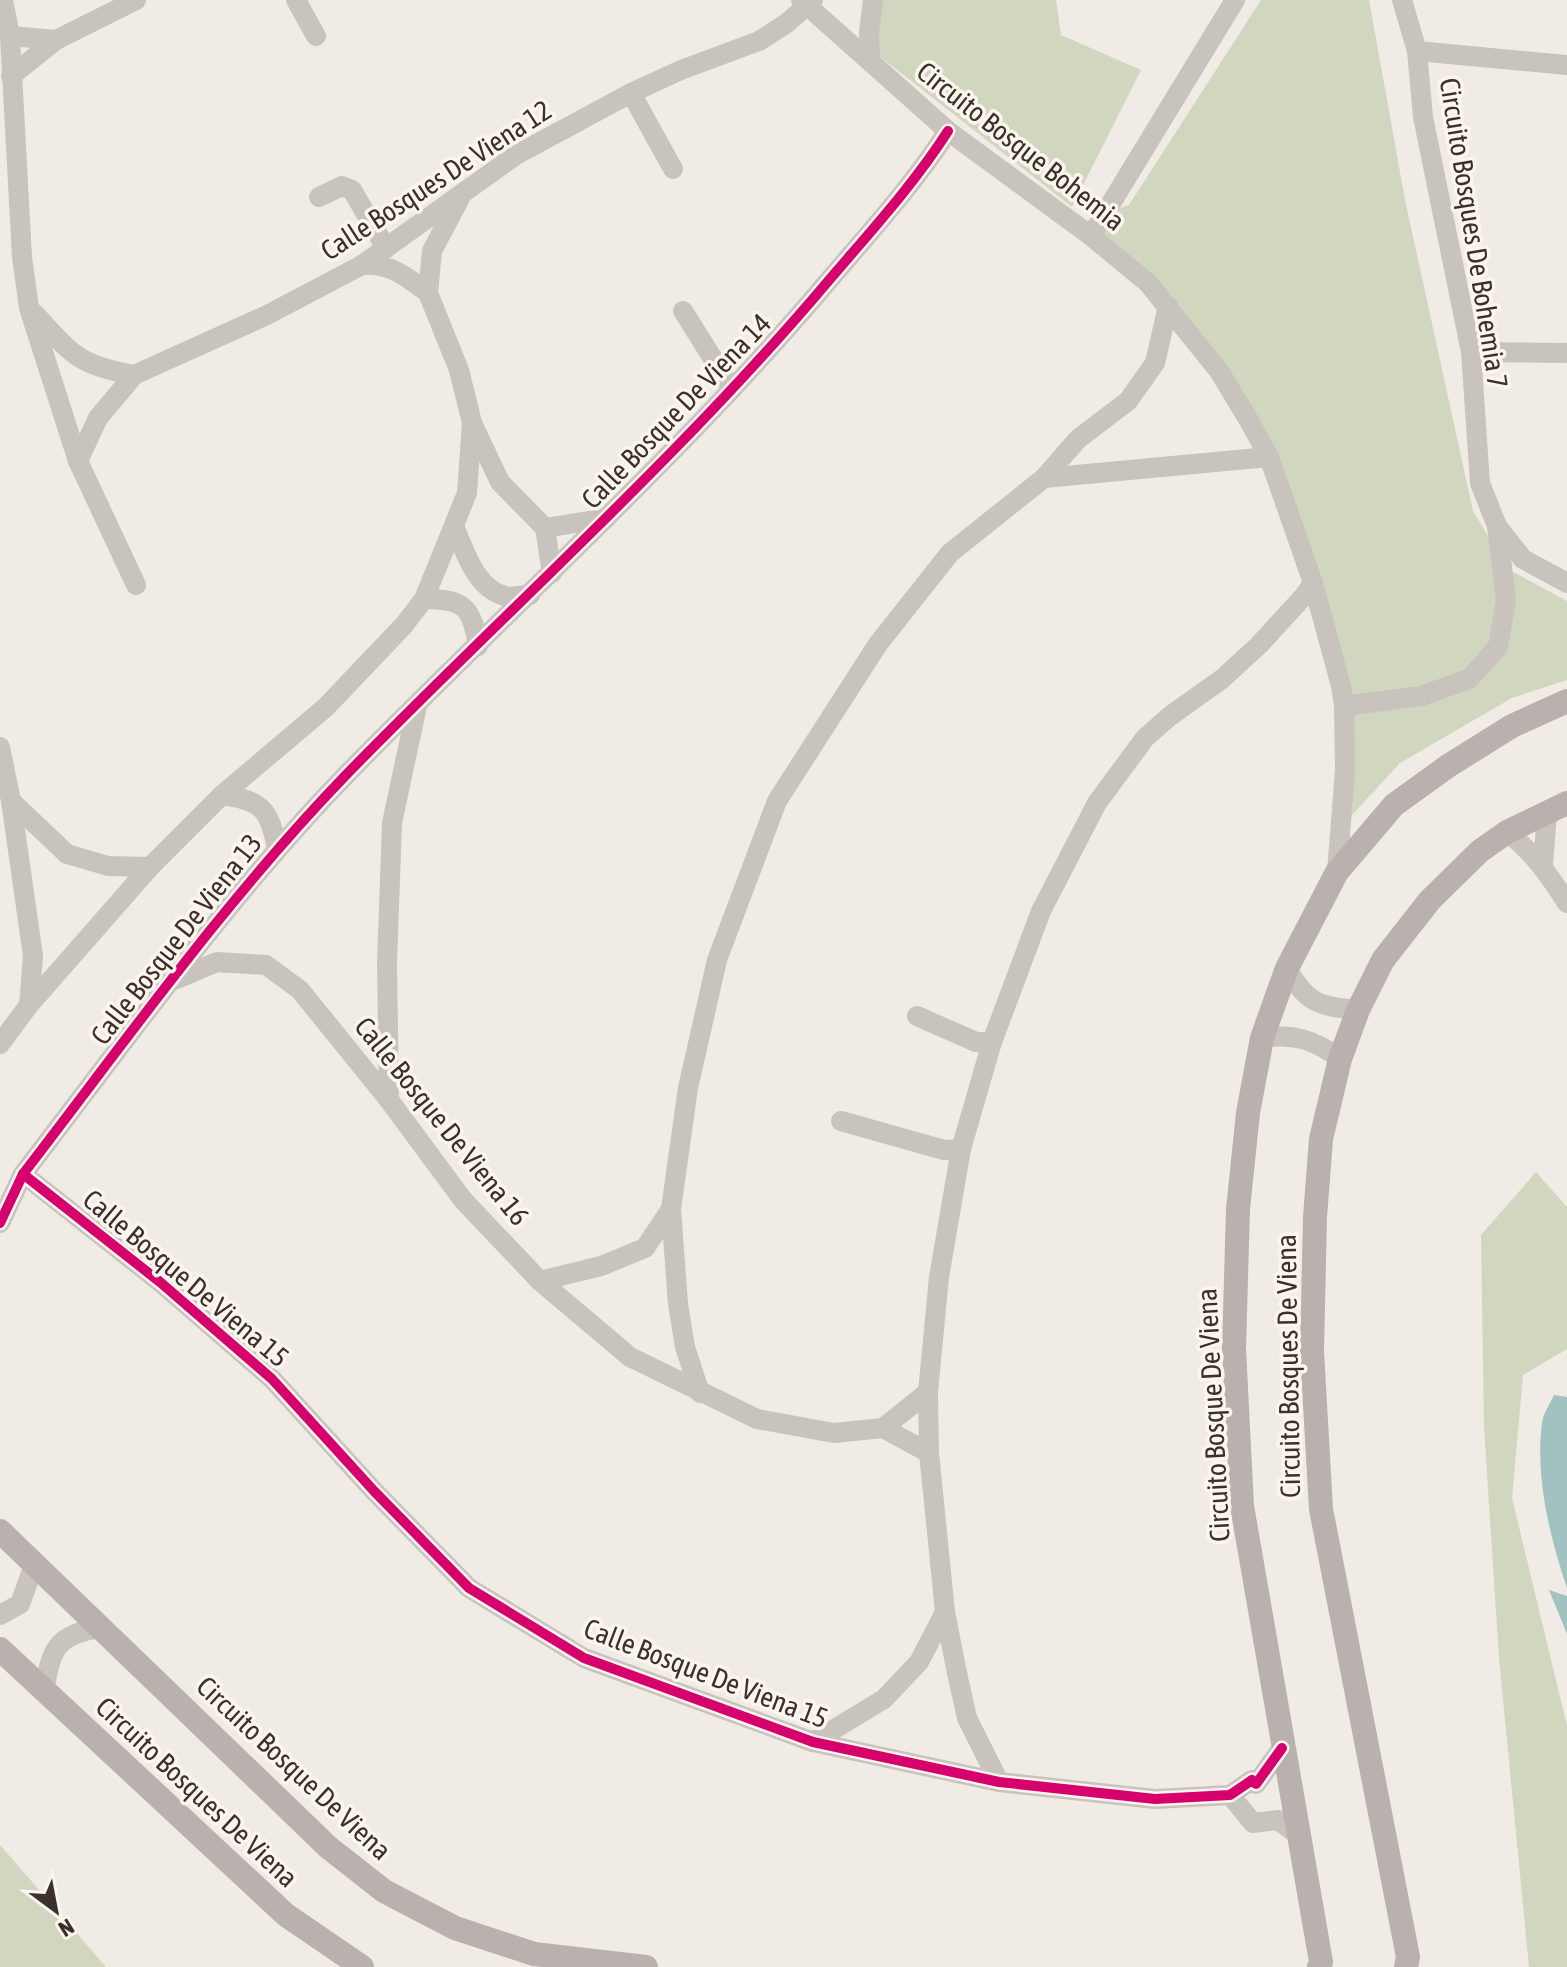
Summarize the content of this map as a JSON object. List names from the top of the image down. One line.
{"streets":{"main road":["Circuito Bosques De Viena","Circuito Bosque De Viena"],"street":["Circuito Bosque Bohemia","Calle Bosques De Viena 12","Circuito Bosques De Bohemia 7","Calle Bosque De Viena 14","Calle Bosque De Viena 13","Calle Bosque De Viena 16","Calle Bosque De Viena 15"]},"crossings":[["Circuito Bosque Bohemia","Calle Bosques De Viena 12"],["Circuito Bosque Bohemia","Calle Bosque De Viena 14"],["Circuito Bosque Bohemia","Circuito Bosque De Viena"],["Calle Bosque De Viena 14","Calle Bosque De Viena 13"],["Calle Bosque De Viena 13","Calle Bosque De Viena 16"],["Calle Bosque De Viena 13","Calle Bosque De Viena 15"],["Calle Bosque De Viena 15","Circuito Bosque De Viena"]],"north":"bottom right"}
